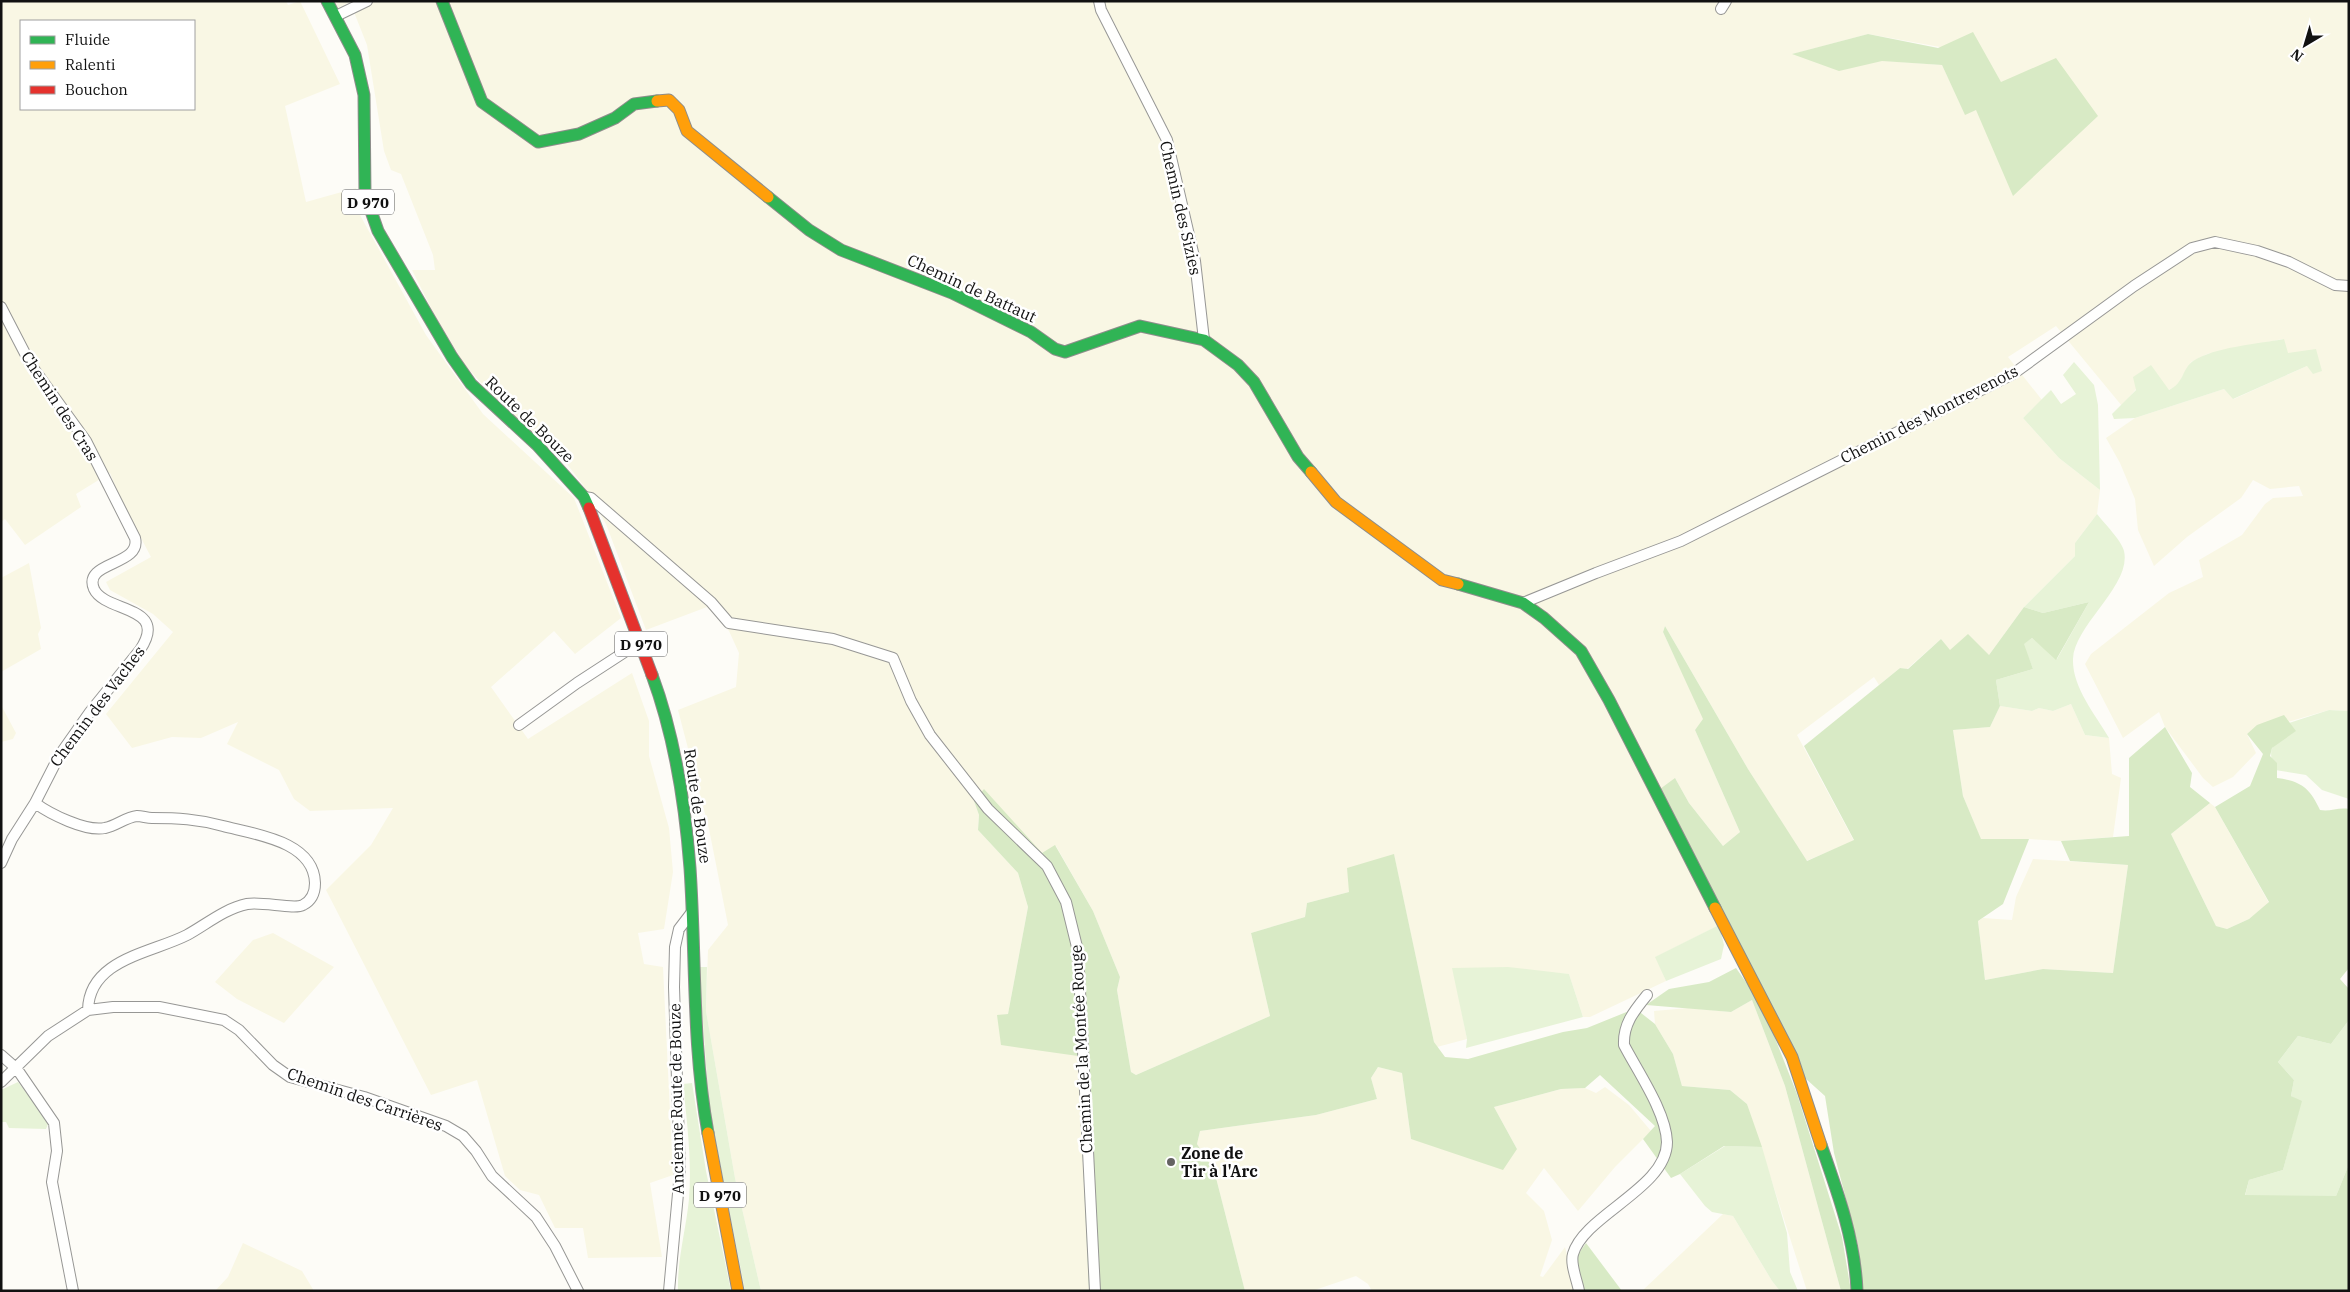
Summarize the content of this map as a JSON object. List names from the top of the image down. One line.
{"streets":{"street":["D 970","Chemin des Sizies","Chemin de Battaut","Chemin des Cras","Chemin des Montrevenots","Route de Bouze","Chemin des Vaches","Chemin de la Montée Rouge","Chemin des Carrières","Ancienne Route de Bouze"]},"crossings":[["D 970","Route de Bouze"],["Chemin des Sizies","Chemin de Battaut"],["Chemin de Battaut","Chemin des Montrevenots"],["Chemin des Cras","Chemin des Vaches"],["Route de Bouze","Chemin de la Montée Rouge"],["Route de Bouze","Ancienne Route de Bouze"]],"places":["Zone de Tir à l'Arc"],"legend":["Fluide","Ralenti","Bouchon"],"north":"bottom left"}
